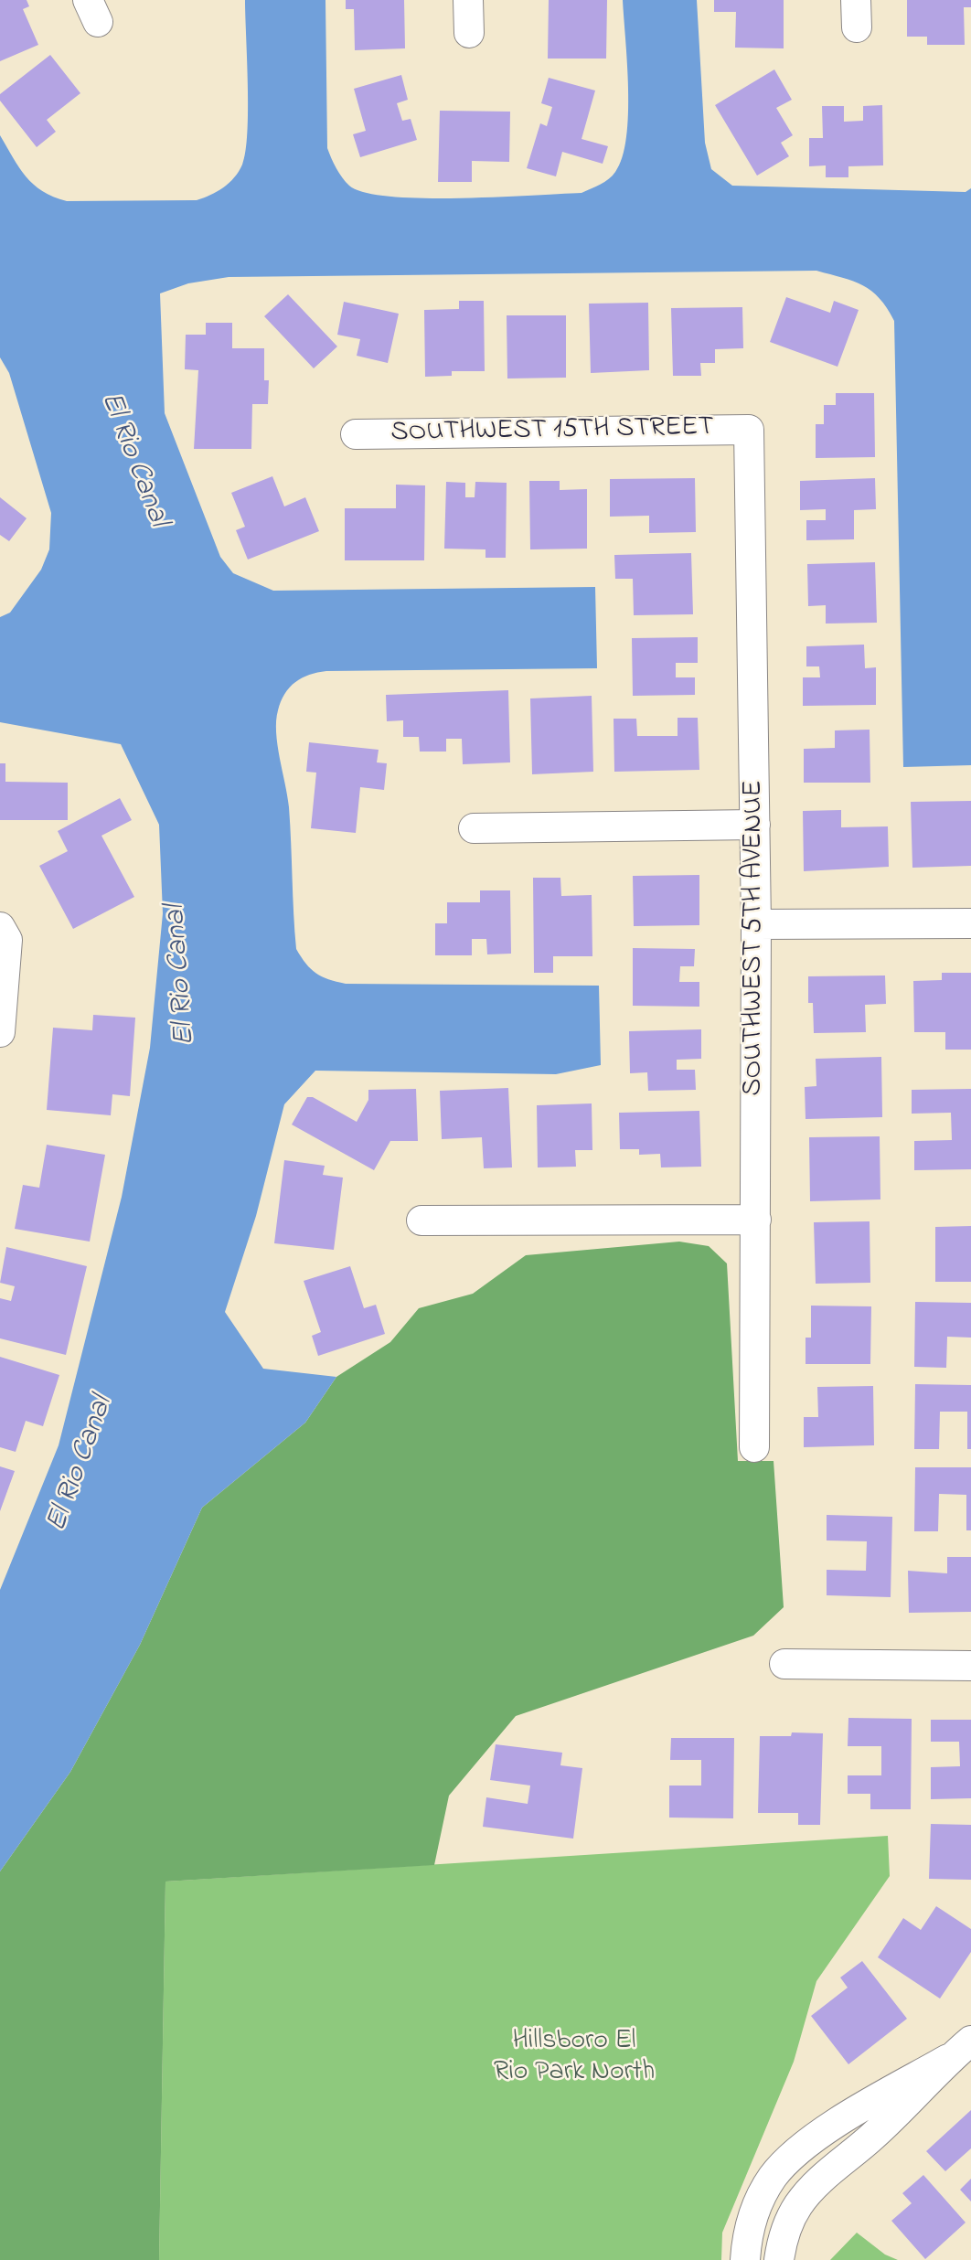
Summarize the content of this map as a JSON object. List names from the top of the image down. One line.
{"streets":{"street":["SOUTHWEST 15TH STREET","SOUTHWEST 5TH AVENUE"]},"crossings":[["SOUTHWEST 15TH STREET","SOUTHWEST 5TH AVENUE"]],"water":["El Rio Canal"],"parks":["Hillsboro El Rio Park North"]}
